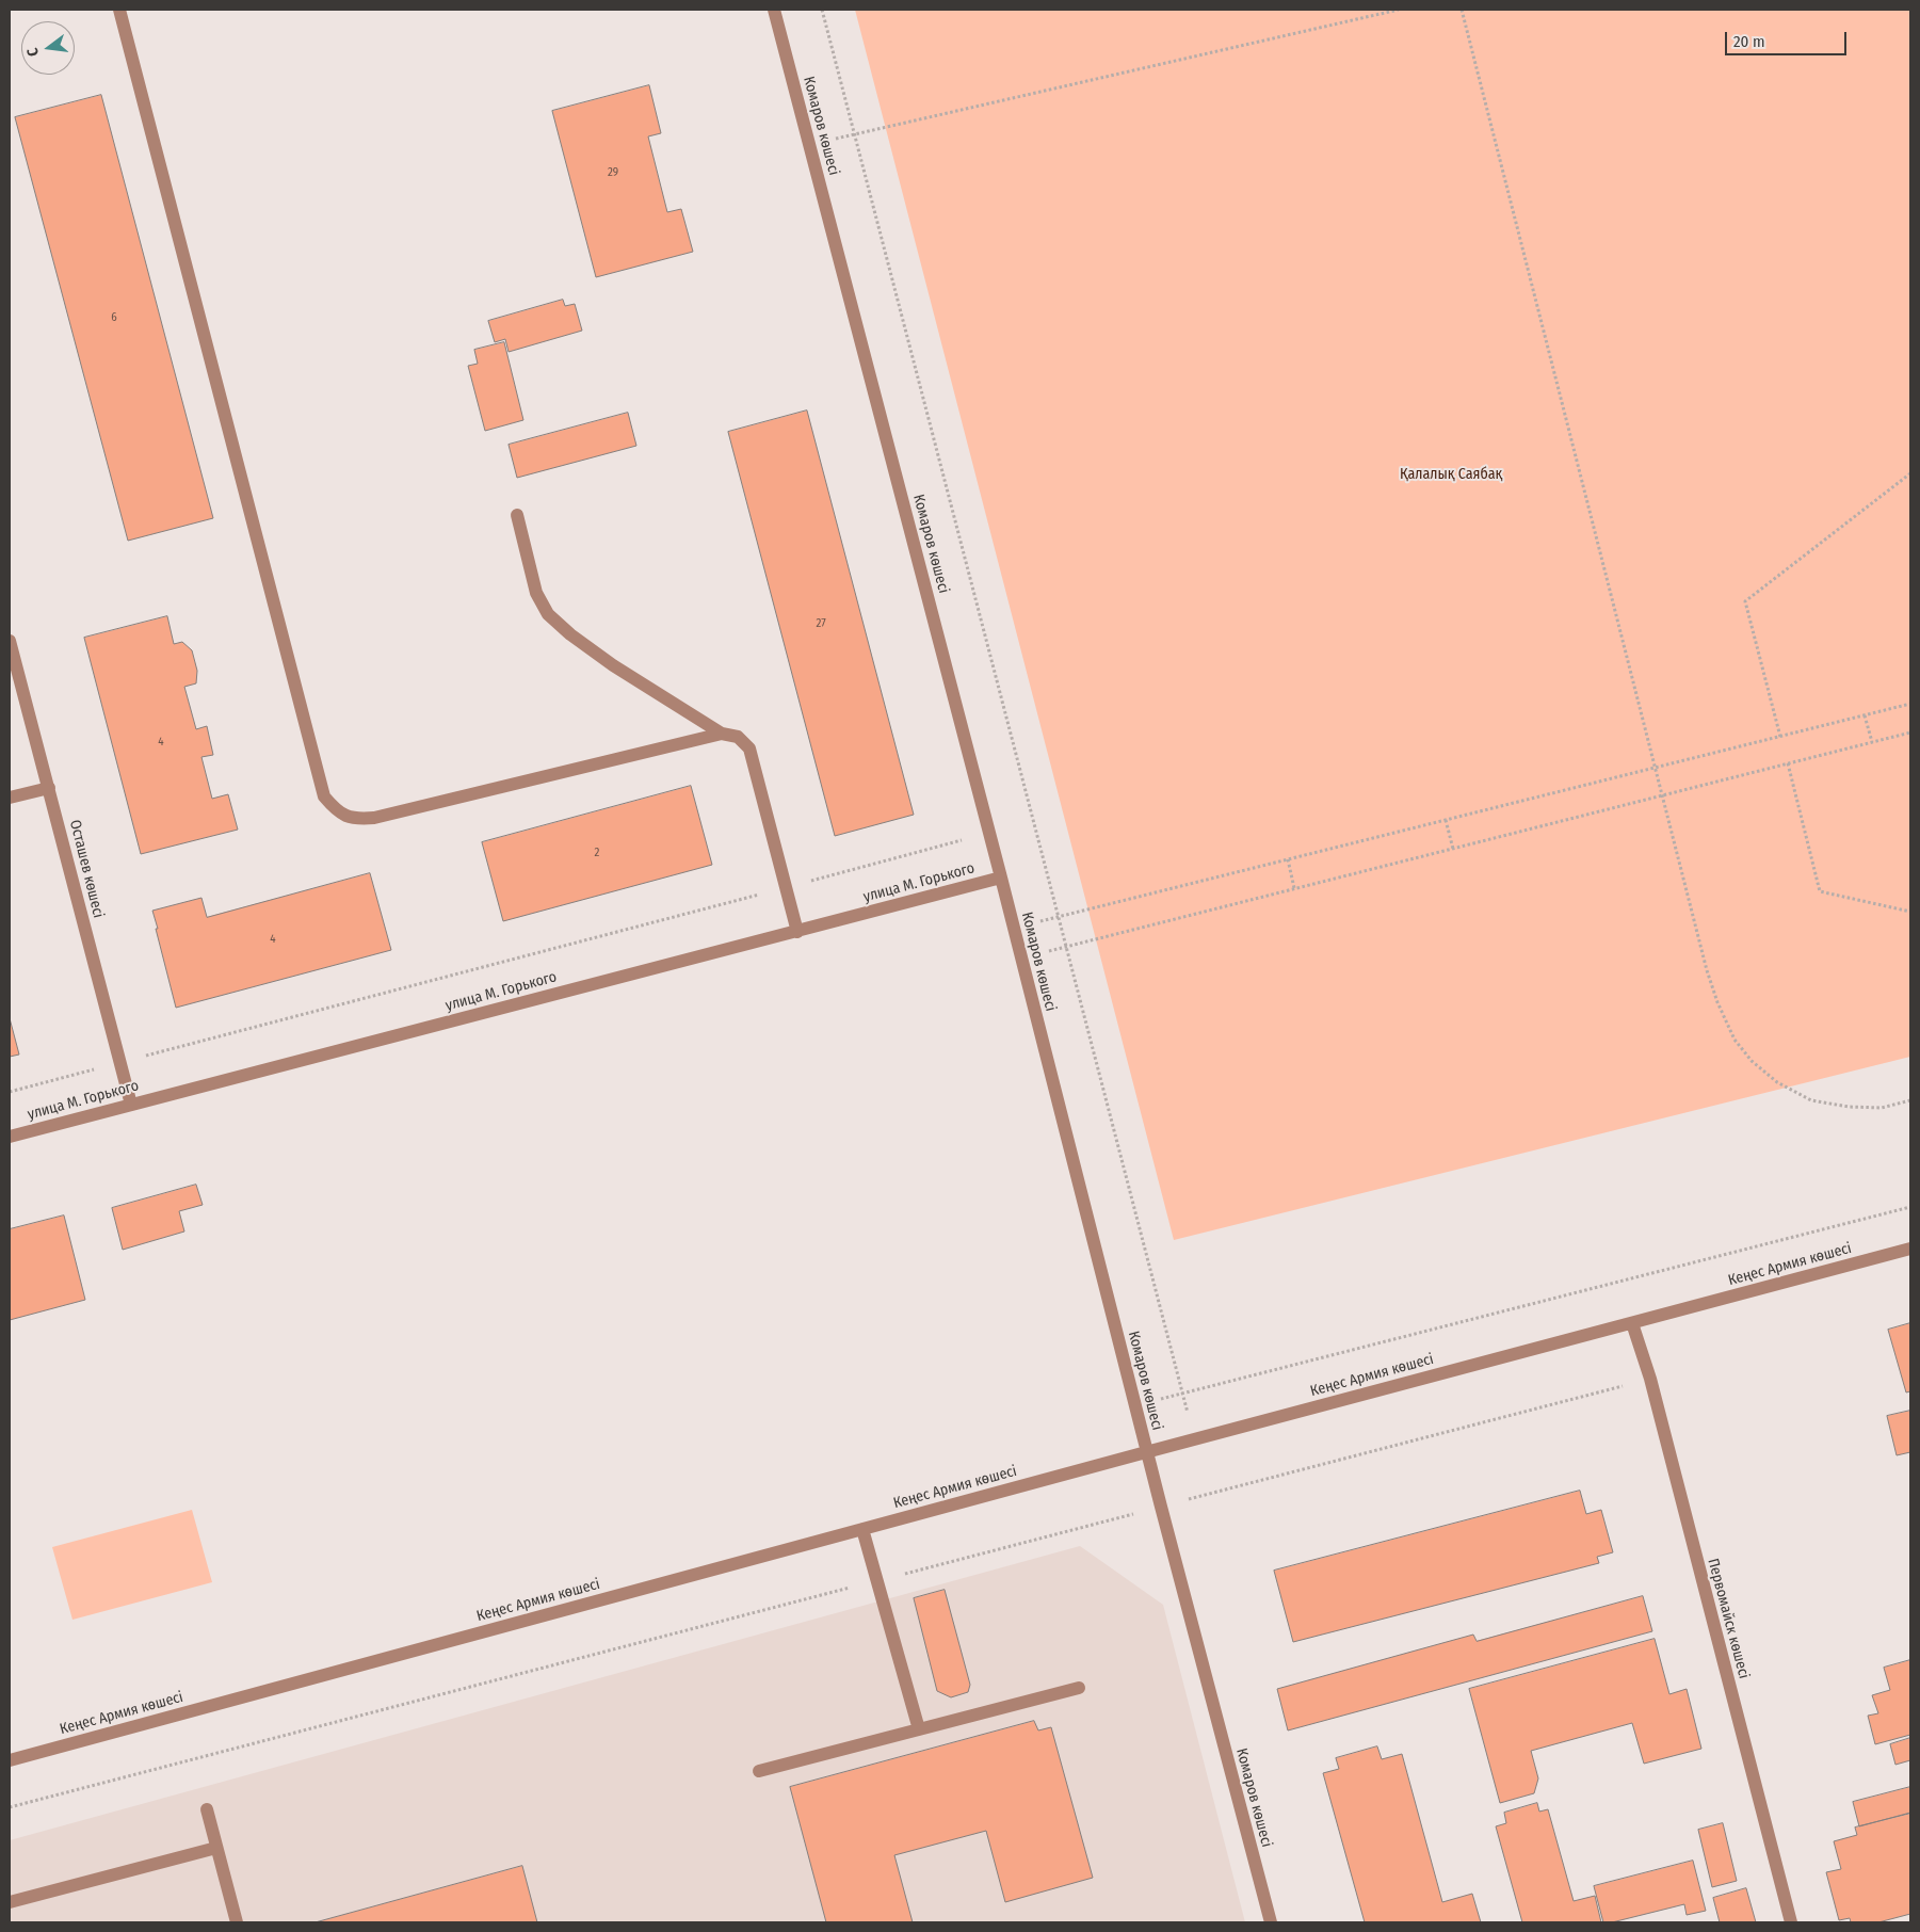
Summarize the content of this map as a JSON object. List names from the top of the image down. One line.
{"streets":{"street":["Комаров көшесі","Осташев көшесі","улица М. Горького","Кеңес Армия көшесі","Первомайск көшесі"]},"crossings":[["Комаров көшесі","улица М. Горького"],["Комаров көшесі","Кеңес Армия көшесі"],["Осташев көшесі","улица М. Горького"],["Кеңес Армия көшесі","Первомайск көшесі"]],"parks":["Қалалық Саябақ"],"house_numbers":["29","6","27","4","2","4"],"scale_bar":"20 m","north":"left"}
